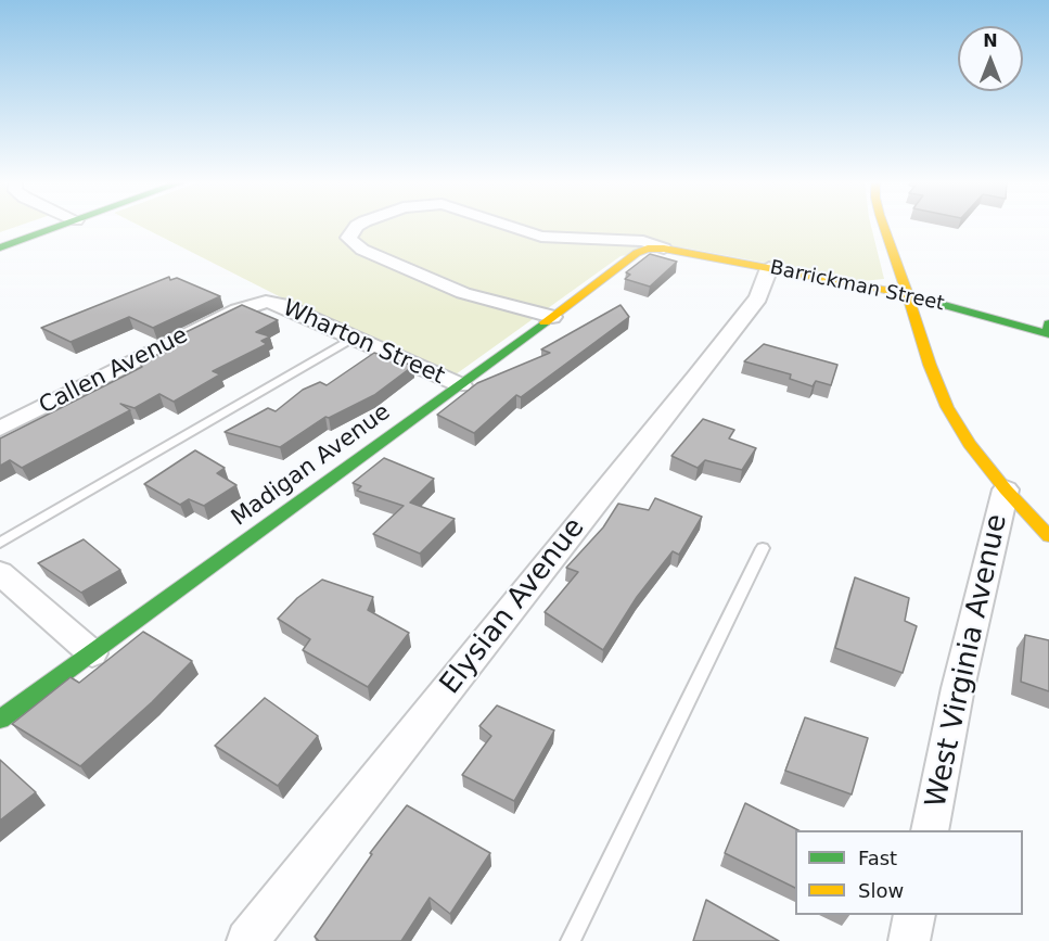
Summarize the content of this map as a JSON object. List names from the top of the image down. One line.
{"streets":{"street":["Barrickman Street","Wharton Street","Callen Avenue","Madigan Avenue","Elysian Avenue","West Virginia Avenue"]},"crossings":[["Barrickman Street","Madigan Avenue"],["Barrickman Street","Elysian Avenue"],["Wharton Street","Callen Avenue"],["Wharton Street","Madigan Avenue"]],"legend":["Fast","Slow"],"north":"top"}
